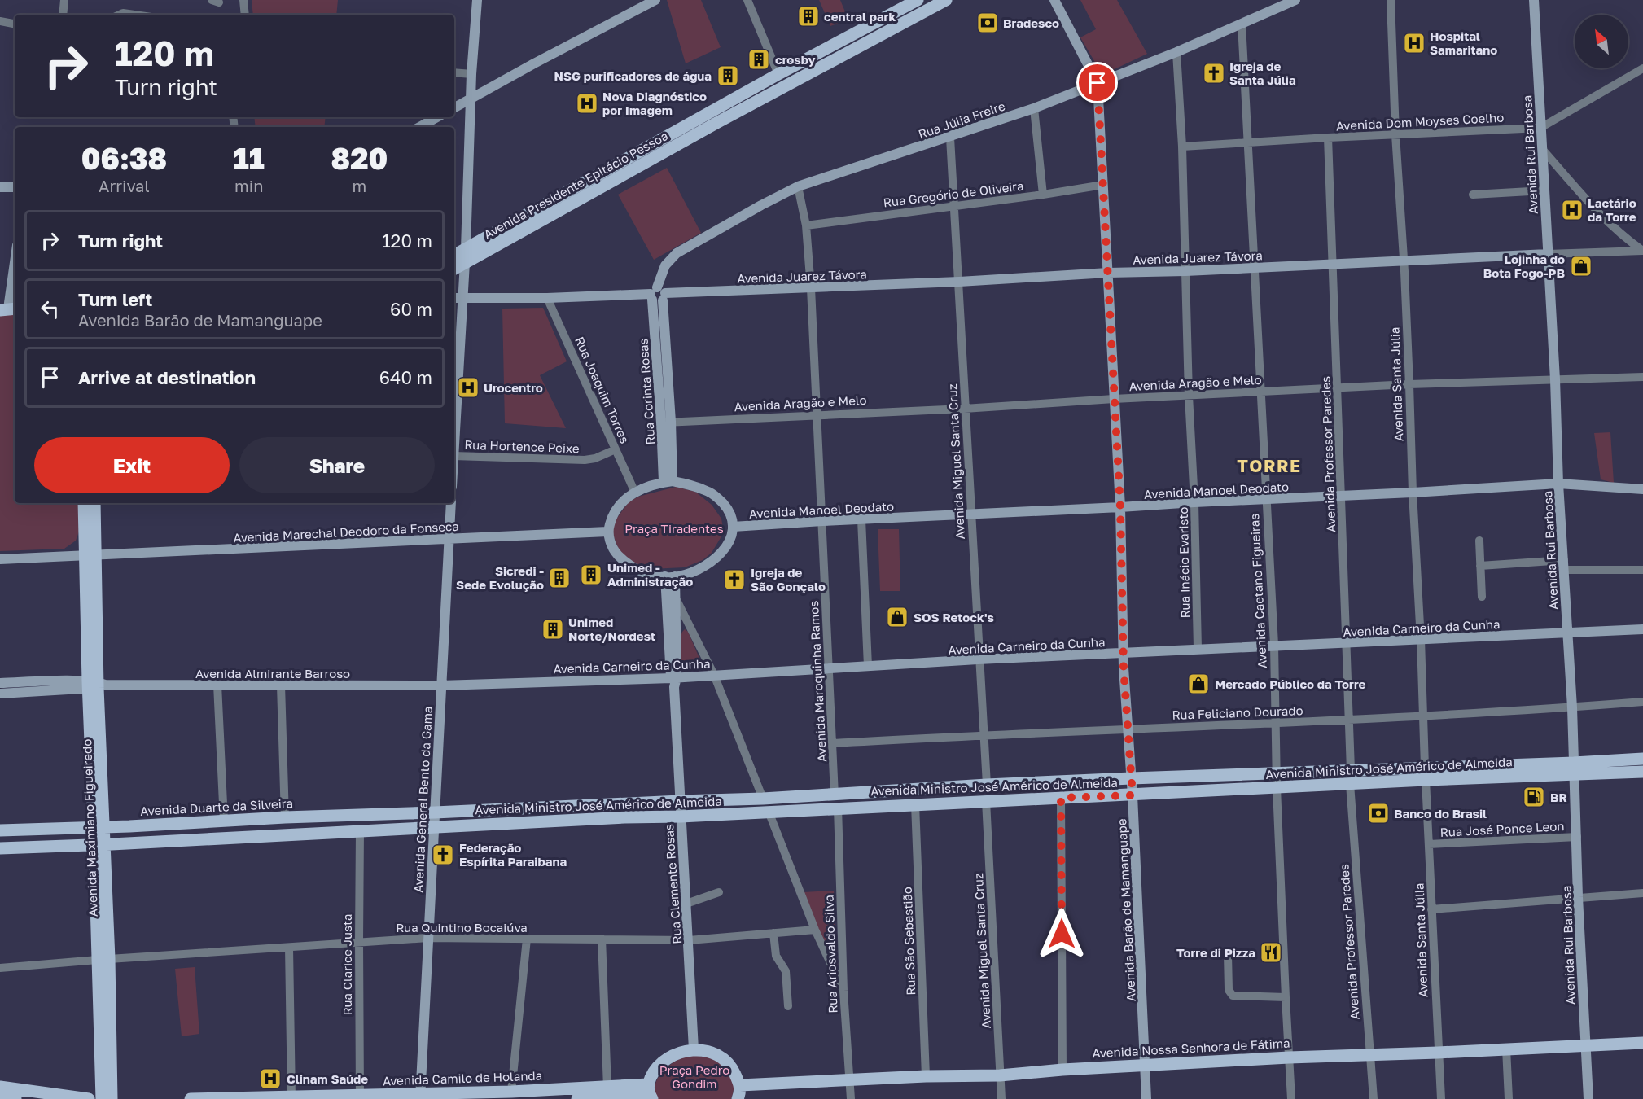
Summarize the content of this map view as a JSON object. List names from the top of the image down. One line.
{"streets":{"main road":["Avenida Presidente Epitácio Pessoa","Avenida Ministro José Américo de Almeida","Avenida Duarte da Silveira","Avenida Maximiano Figueiredo","Avenida Nossa Senhora de Fátima","Avenida Camilo de Holanda"],"street":["Rua Júlia Freire","Avenida Dom Moyses Coelho","Avenida Rui Barbosa","Rua Gregório de Oliveira","Avenida Juarez Távora","Avenida Aragão e Melo","Avenida Santa Júlia","Rua Joaquim Torres","Rua Corinta Rosas","Rua Hortence Peixe","Avenida Professor Paredes","Avenida Miguel Santa Cruz","Avenida Manoel Deodato","Avenida Marechal Deodoro da Fonseca","Rua Inácio Evaristo","Avenida Caetano Figueiras","Avenida Carneiro da Cunha","Avenida Almirante Barroso","Avenida Maroquinha Ramos","Rua Feliciano Dourado","Avenida General Bento da Gama","Rua José Ponce Leon","Rua Clemente Rosas","Avenida Barão de Mamanguape","Rua Quintino Bocaiúva","Rua São Sebastião","Rua Ariosvaldo Silva","Rua Clarice Justa"]},"crossings":[["Rua Júlia Freire","Avenida Juarez Távora"],["Rua Júlia Freire","Rua Corinta Rosas"],["Rua Júlia Freire","Avenida Miguel Santa Cruz"],["Rua Júlia Freire","Rua Inácio Evaristo"],["Rua Júlia Freire","Avenida Caetano Figueiras"],["Rua Júlia Freire","Avenida Maroquinha Ramos"],["Rua Júlia Freire","Avenida Barão de Mamanguape"],["Avenida Dom Moyses Coelho","Avenida Rui Barbosa"],["Avenida Dom Moyses Coelho","Avenida Santa Júlia"],["Avenida Dom Moyses Coelho","Avenida Professor Paredes"],["Avenida Dom Moyses Coelho","Rua Inácio Evaristo"],["Avenida Dom Moyses Coelho","Avenida Caetano Figueiras"],["Avenida Rui Barbosa","Avenida Juarez Távora"],["Avenida Rui Barbosa","Avenida Aragão e Melo"],["Avenida Rui Barbosa","Avenida Manoel Deodato"],["Avenida Rui Barbosa","Avenida Carneiro da Cunha"],["Avenida Rui Barbosa","Rua Feliciano Dourado"],["Avenida Rui Barbosa","Avenida Ministro José Américo de Almeida"],["Avenida Rui Barbosa","Rua José Ponce Leon"],["Avenida Rui Barbosa","Avenida Nossa Senhora de Fátima"],["Rua Gregório de Oliveira","Avenida Miguel Santa Cruz"],["Rua Gregório de Oliveira","Avenida Maroquinha Ramos"],["Rua Gregório de Oliveira","Avenida Barão de Mamanguape"],["Avenida Juarez Távora","Avenida Santa Júlia"],["Avenida Juarez Távora","Rua Joaquim Torres"],["Avenida Juarez Távora","Rua Corinta Rosas"],["Avenida Juarez Távora","Avenida Professor Paredes"],["Avenida Juarez Távora","Avenida Miguel Santa Cruz"],["Avenida Juarez Távora","Rua Inácio Evaristo"],["Avenida Juarez Távora","Avenida Caetano Figueiras"],["Avenida Juarez Távora","Avenida Maroquinha Ramos"],["Avenida Juarez Távora","Avenida Barão de Mamanguape"],["Avenida Aragão e Melo","Avenida Santa Júlia"],["Avenida Aragão e Melo","Rua Corinta Rosas"],["Avenida Aragão e Melo","Avenida Professor Paredes"],["Avenida Aragão e Melo","Avenida Miguel Santa Cruz"],["Avenida Aragão e Melo","Rua Inácio Evaristo"],["Avenida Aragão e Melo","Avenida Caetano Figueiras"],["Avenida Aragão e Melo","Avenida Maroquinha Ramos"],["Avenida Aragão e Melo","Avenida Barão de Mamanguape"],["Avenida Santa Júlia","Avenida Manoel Deodato"],["Avenida Santa Júlia","Avenida Carneiro da Cunha"],["Avenida Santa Júlia","Rua Feliciano Dourado"],["Avenida Santa Júlia","Avenida Ministro José Américo de Almeida"],["Avenida Santa Júlia","Rua José Ponce Leon"],["Avenida Santa Júlia","Avenida Nossa Senhora de Fátima"],["Rua Joaquim Torres","Rua Corinta Rosas"],["Rua Joaquim Torres","Rua Hortence Peixe"],["Rua Joaquim Torres","Avenida Manoel Deodato"],["Rua Joaquim Torres","Avenida Marechal Deodoro da Fonseca"],["Rua Joaquim Torres","Rua Clemente Rosas"],["Rua Corinta Rosas","Avenida Manoel Deodato"],["Rua Corinta Rosas","Avenida Marechal Deodoro da Fonseca"],["Rua Corinta Rosas","Rua Clemente Rosas"],["Avenida Professor Paredes","Avenida Manoel Deodato"],["Avenida Professor Paredes","Avenida Carneiro da Cunha"],["Avenida Professor Paredes","Rua Feliciano Dourado"],["Avenida Professor Paredes","Avenida Ministro José Américo de Almeida"],["Avenida Professor Paredes","Avenida Nossa Senhora de Fátima"],["Avenida Miguel Santa Cruz","Avenida Manoel Deodato"],["Avenida Miguel Santa Cruz","Avenida Carneiro da Cunha"],["Avenida Miguel Santa Cruz","Rua Feliciano Dourado"],["Avenida Miguel Santa Cruz","Avenida Ministro José Américo de Almeida"],["Avenida Miguel Santa Cruz","Avenida Nossa Senhora de Fátima"],["Avenida Manoel Deodato","Avenida Marechal Deodoro da Fonseca"],["Avenida Manoel Deodato","Rua Inácio Evaristo"],["Avenida Manoel Deodato","Avenida Caetano Figueiras"],["Avenida Manoel Deodato","Avenida Maroquinha Ramos"],["Avenida Manoel Deodato","Rua Clemente Rosas"],["Avenida Manoel Deodato","Avenida Barão de Mamanguape"],["Avenida Marechal Deodoro da Fonseca","Avenida General Bento da Gama"],["Avenida Marechal Deodoro da Fonseca","Avenida Maximiano Figueiredo"],["Avenida Marechal Deodoro da Fonseca","Rua Clemente Rosas"],["Rua Inácio Evaristo","Avenida Carneiro da Cunha"],["Avenida Caetano Figueiras","Avenida Carneiro da Cunha"],["Avenida Caetano Figueiras","Rua Feliciano Dourado"],["Avenida Caetano Figueiras","Avenida Ministro José Américo de Almeida"],["Avenida Caetano Figueiras","Avenida Nossa Senhora de Fátima"],["Avenida Carneiro da Cunha","Avenida Almirante Barroso"],["Avenida Carneiro da Cunha","Avenida Maroquinha Ramos"],["Avenida Carneiro da Cunha","Avenida General Bento da Gama"],["Avenida Carneiro da Cunha","Rua Clemente Rosas"],["Avenida Carneiro da Cunha","Avenida Barão de Mamanguape"],["Avenida Almirante Barroso","Avenida General Bento da Gama"],["Avenida Almirante Barroso","Avenida Maximiano Figueiredo"],["Avenida Maroquinha Ramos","Rua Feliciano Dourado"],["Avenida Maroquinha Ramos","Avenida Ministro José Américo de Almeida"],["Rua Feliciano Dourado","Avenida Barão de Mamanguape"],["Avenida Ministro José Américo de Almeida","Avenida General Bento da Gama"],["Avenida Ministro José Américo de Almeida","Avenida Duarte da Silveira"],["Avenida Ministro José Américo de Almeida","Rua Clemente Rosas"],["Avenida Ministro José Américo de Almeida","Avenida Barão de Mamanguape"],["Avenida Ministro José Américo de Almeida","Rua São Sebastião"],["Avenida Ministro José Américo de Almeida","Rua Ariosvaldo Silva"],["Avenida General Bento da Gama","Avenida Duarte da Silveira"],["Avenida General Bento da Gama","Rua Quintino Bocaiúva"],["Avenida General Bento da Gama","Avenida Camilo de Holanda"],["Avenida Duarte da Silveira","Avenida Maximiano Figueiredo"],["Avenida Maximiano Figueiredo","Rua Quintino Bocaiúva"],["Rua Clemente Rosas","Rua Quintino Bocaiúva"],["Avenida Barão de Mamanguape","Avenida Nossa Senhora de Fátima"],["Rua Quintino Bocaiúva","Rua Clarice Justa"],["Rua São Sebastião","Avenida Nossa Senhora de Fátima"],["Rua Ariosvaldo Silva","Avenida Nossa Senhora de Fátima"],["Rua Clarice Justa","Avenida Camilo de Holanda"]],"districts":["TORRE"],"parks":["Praça Tiradentes","Praça Pedro Gondim"],"places":{"building":["central park","crosby","NSG purificadores de água","Unimed - Administração","Sicredi - Sede Evolução","Unimed Norte/Nordest"],"bank":["Bradesco","Banco do Brasil"],"hospital":["Hospital Samaritano","Nova Diagnóstico por Imagem","Lactário da Torre","Urocentro","Clinam Saúde"],"church":["Igreja de Santa Júlia","Igreja de São Gonçalo","Federação Espírita Paraibana"],"shop":["Lojinha do Bota Fogo-PB","SOS Retock's","Mercado Público da Torre"],"fuel station":["BR"],"restaurant":["Torre di Pizza"]},"north":"top left","page":{"turn":["120 m","Turn right"],"eta":["06:38","Arrival","11","min","820","m"],"list":[{"name":"Turn right","value":"120 m"},{"name":"Turn left","note":"Avenida Barão de Mamanguape","value":"60 m"},{"name":"Arrive at destination","value":"640 m"}],"buttons":["Exit","Share"]}}
